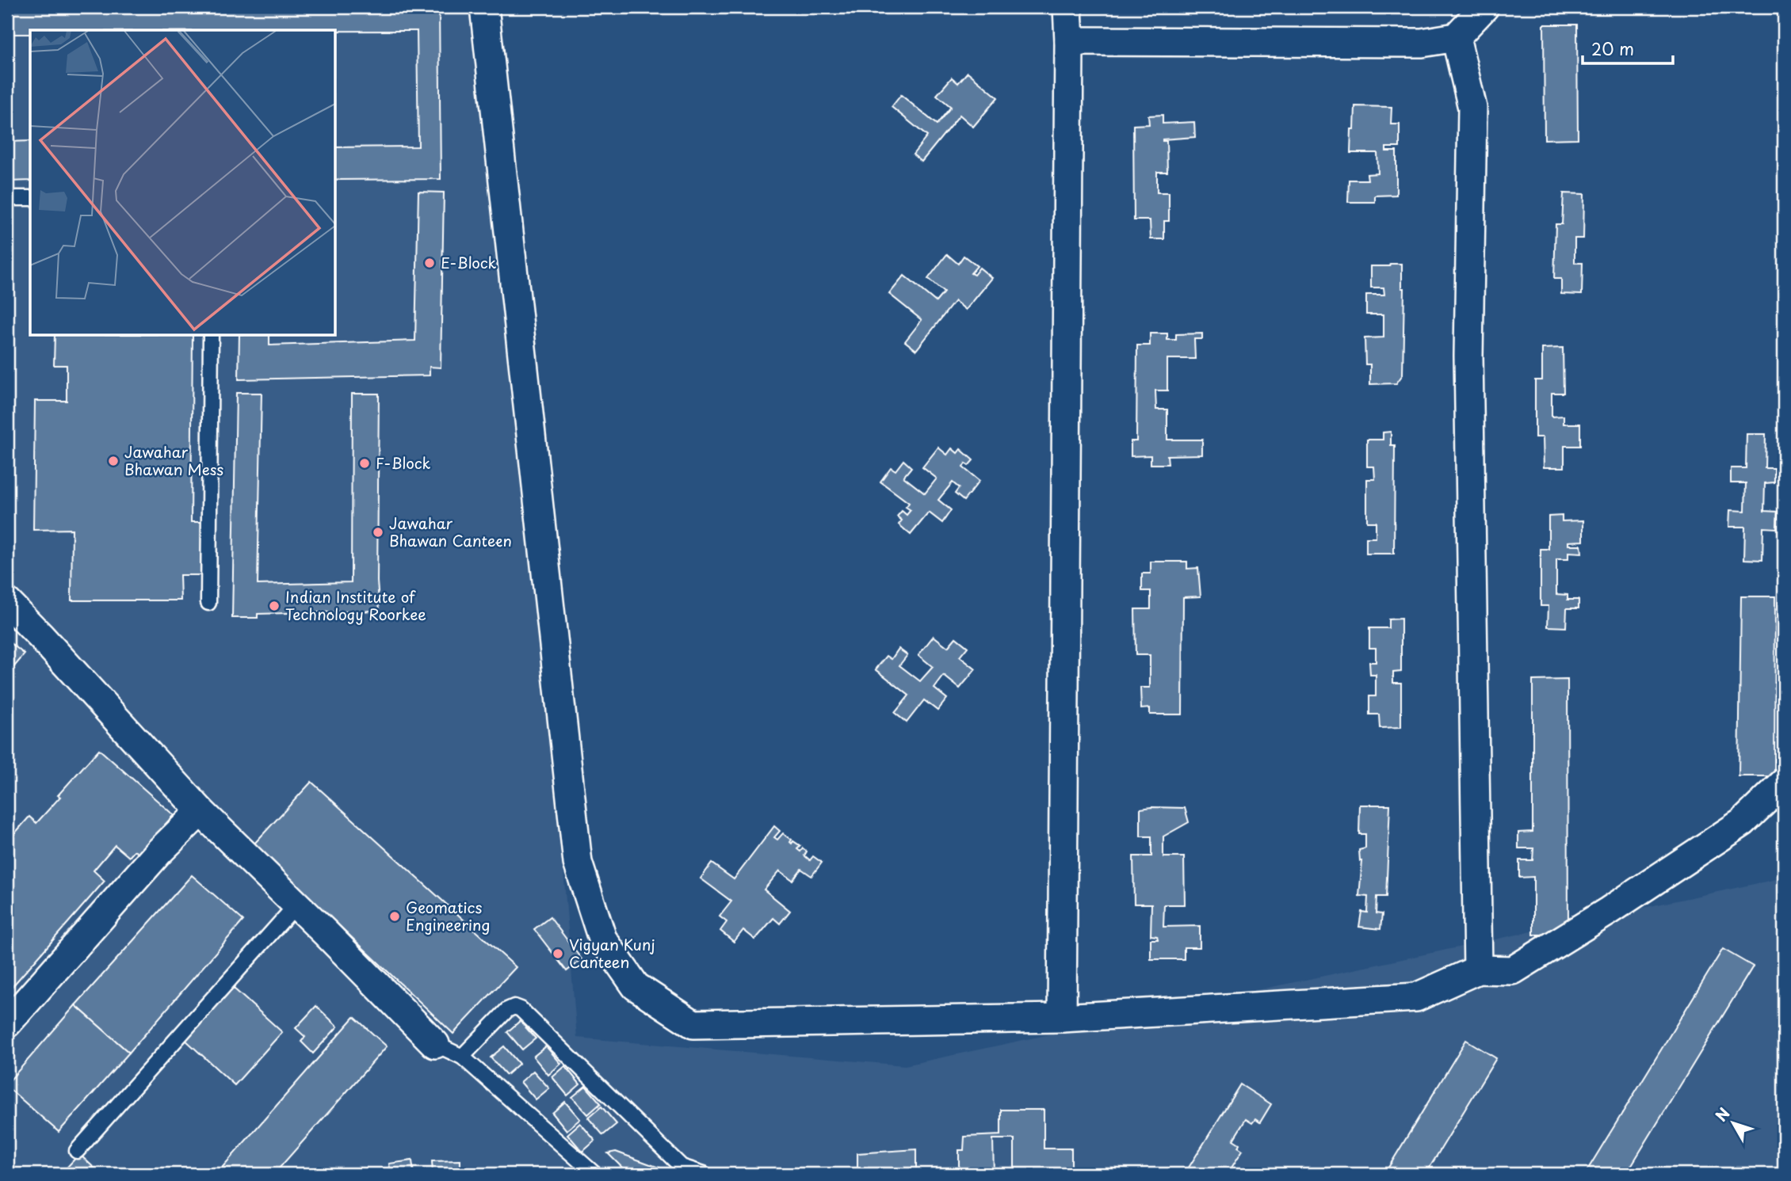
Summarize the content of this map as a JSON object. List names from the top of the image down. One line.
{"places":["E-Block","Jawahar Bhawan Mess","F-Block","Jawahar Bhawan Canteen","Indian Institute of Technology Roorkee","Geomatics Engineering","Vigyan Kunj Canteen"],"scale_bar":"20 m","north":"top left"}
